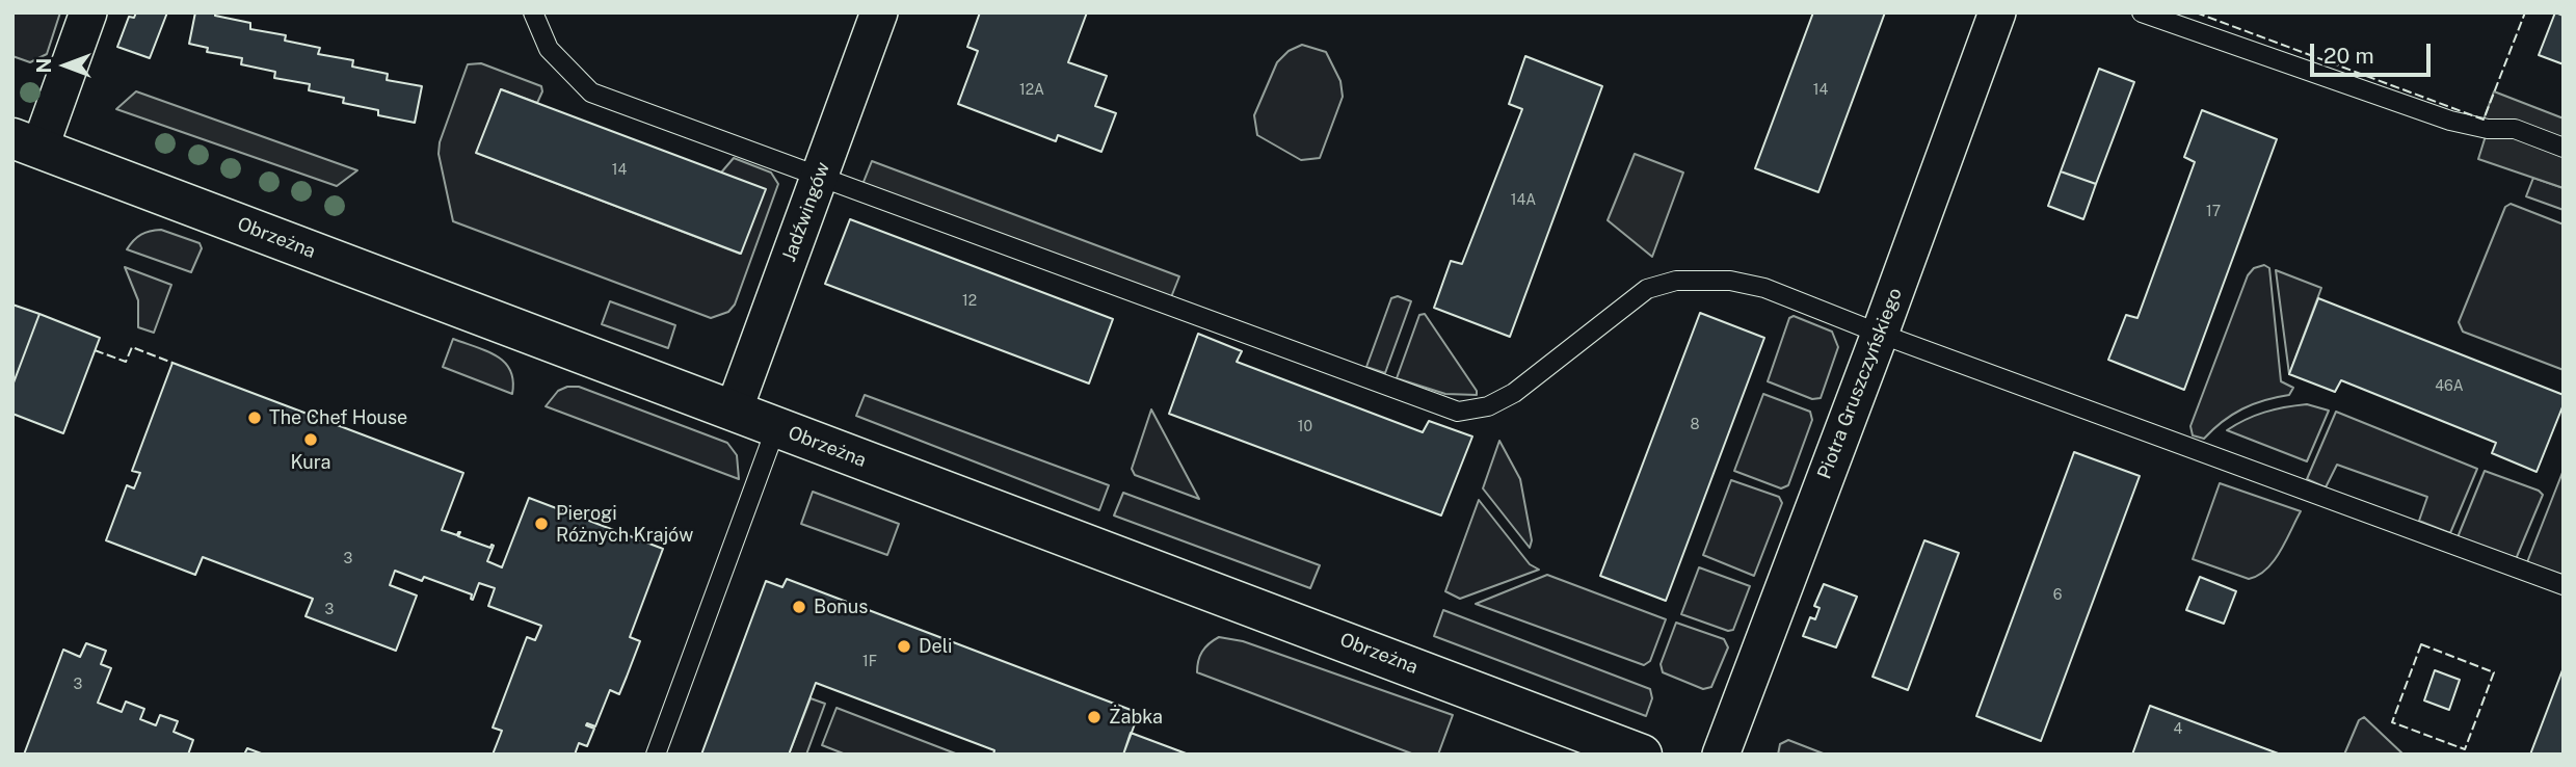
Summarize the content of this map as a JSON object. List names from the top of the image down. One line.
{"streets":{"street":["Jadźwingów","Obrzeżna","Piotra Gruszczyńskiego"]},"crossings":[["Jadźwingów","Obrzeżna"]],"places":["The Chef House","Kura","Pierogi Różnych Krajów","Bonus","Deli","Żabka"],"house_numbers":["12A","14","14","14A","17","12","46A","8","10","3","6","3","1F","3","4"],"scale_bar":"20 m","north":"left"}
